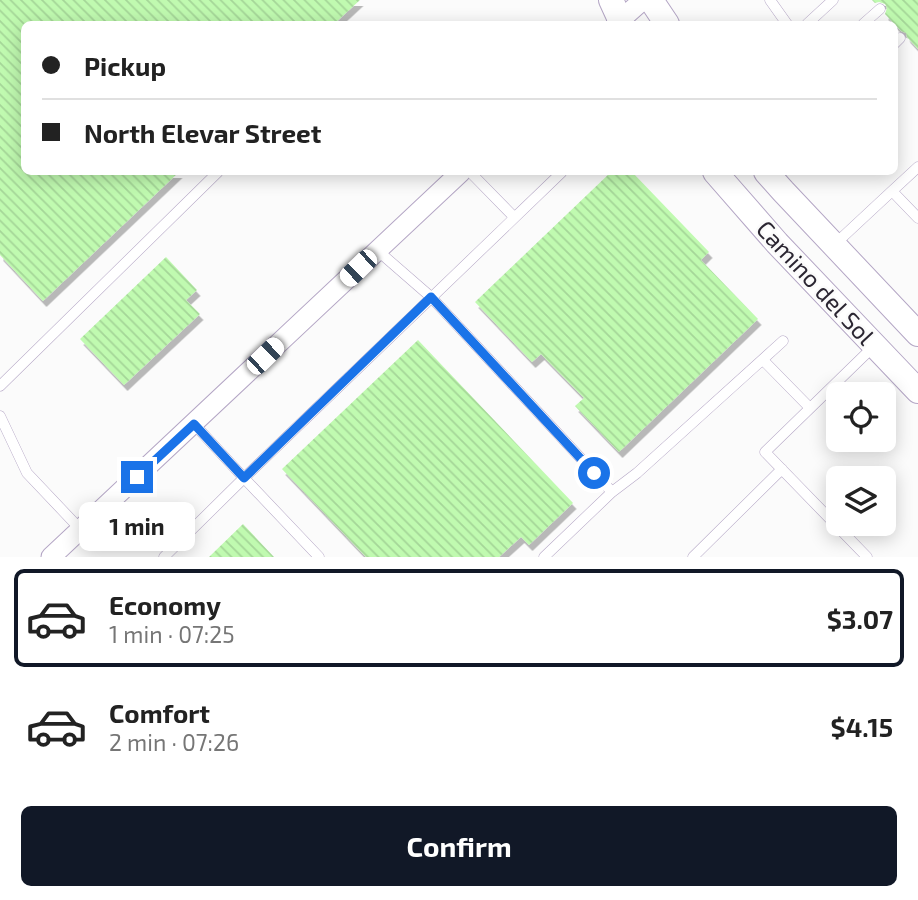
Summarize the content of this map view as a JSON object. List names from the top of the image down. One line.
{"streets":{"street":["Camino del Sol"]},"page":{"banner":["Pickup","North Elevar Street"],"bubble":"1 min","list":[{"name":"Economy","note":"1 min · 07:25","value":"$3.07"},{"name":"Comfort","note":"2 min · 07:26","value":"$4.15"}],"buttons":"Confirm"}}
